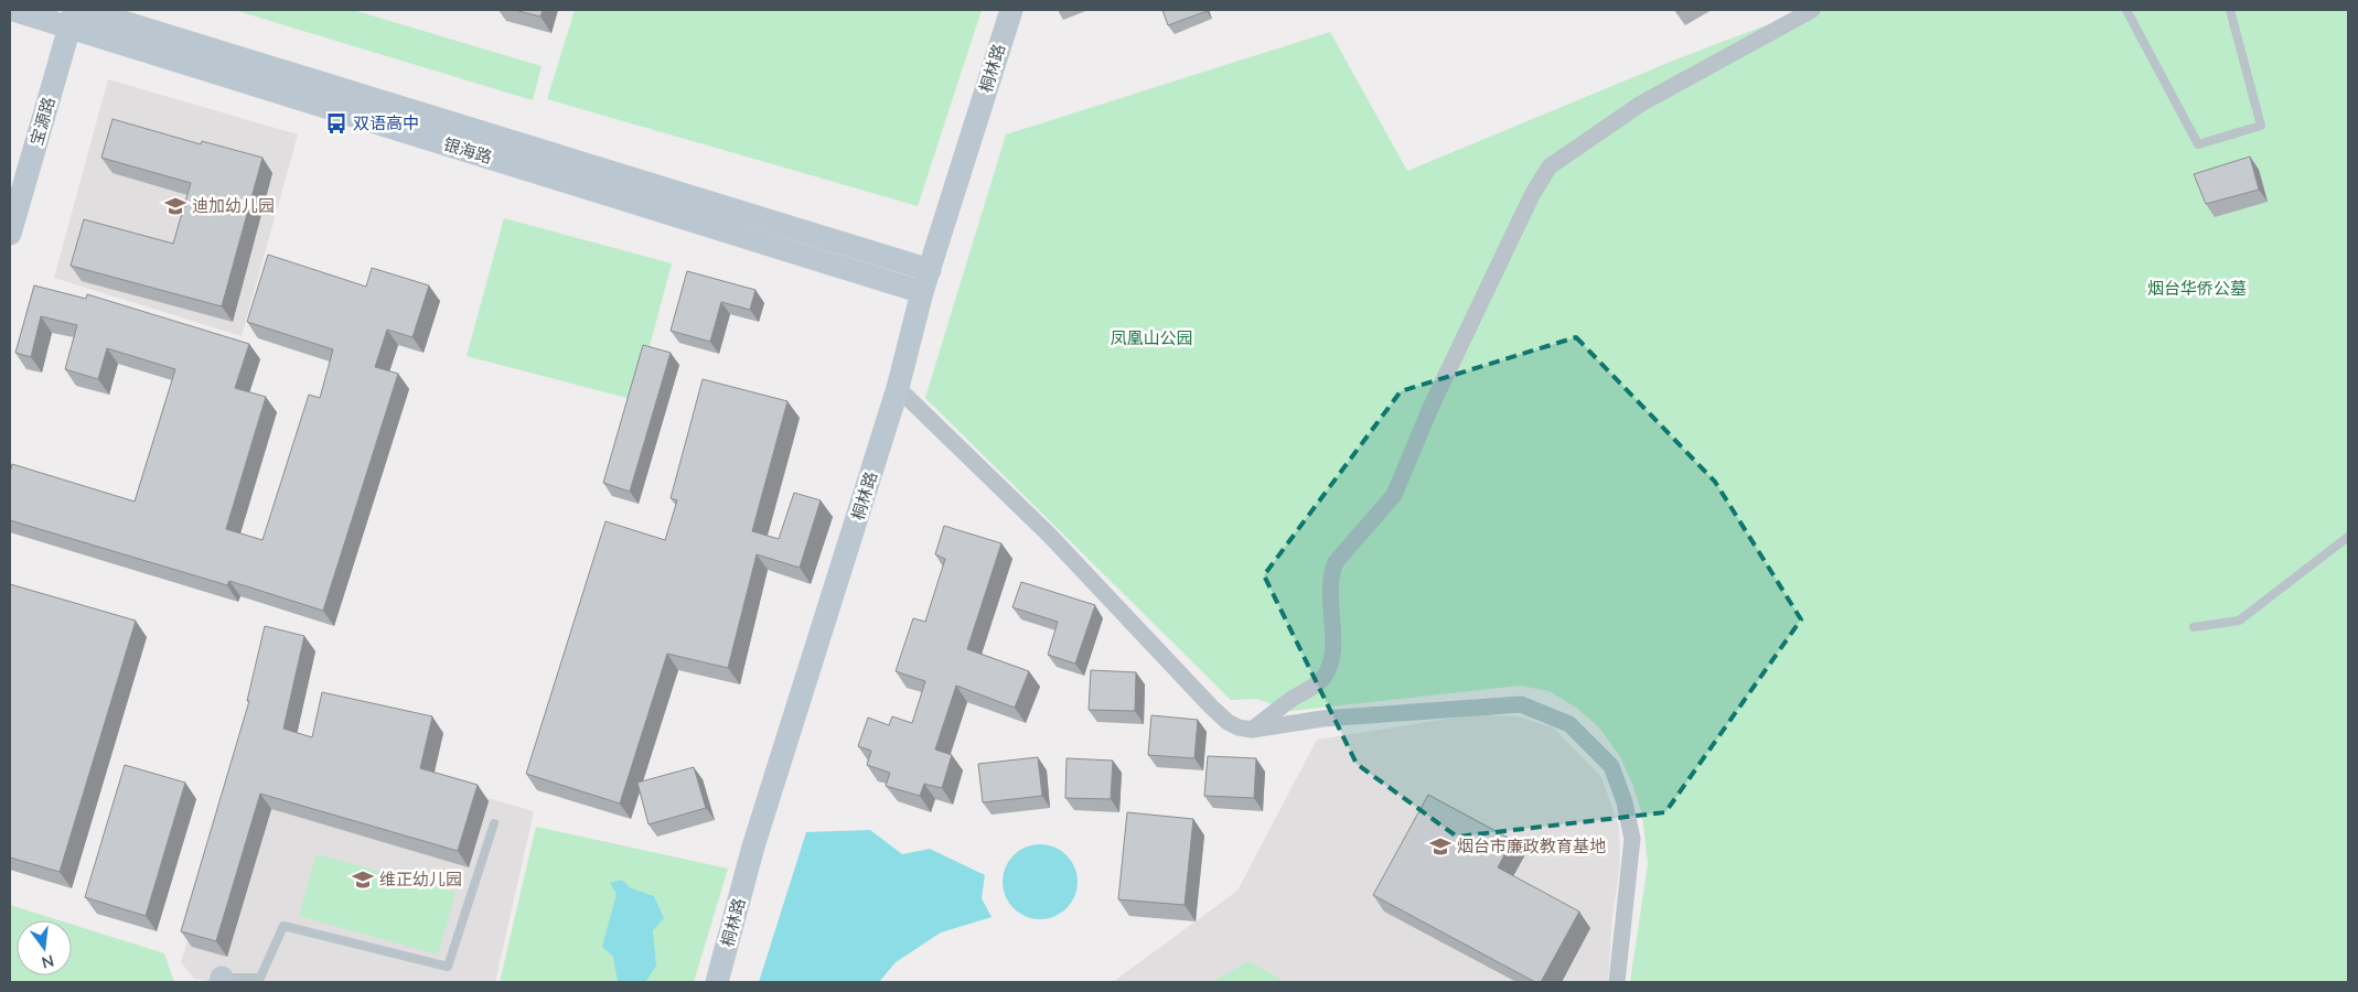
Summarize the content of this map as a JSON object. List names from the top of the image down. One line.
{"streets":{"main road":["桐林路","宝源路","银海路"]},"crossings":[["桐林路","银海路"],["宝源路","银海路"]],"parks":["烟台华侨公墓","凤凰山公园"],"places":{"bus stop":["双语高中"],"school or university":["迪加幼儿园","烟台市廉政教育基地","维正幼儿园"]},"north":"bottom"}
